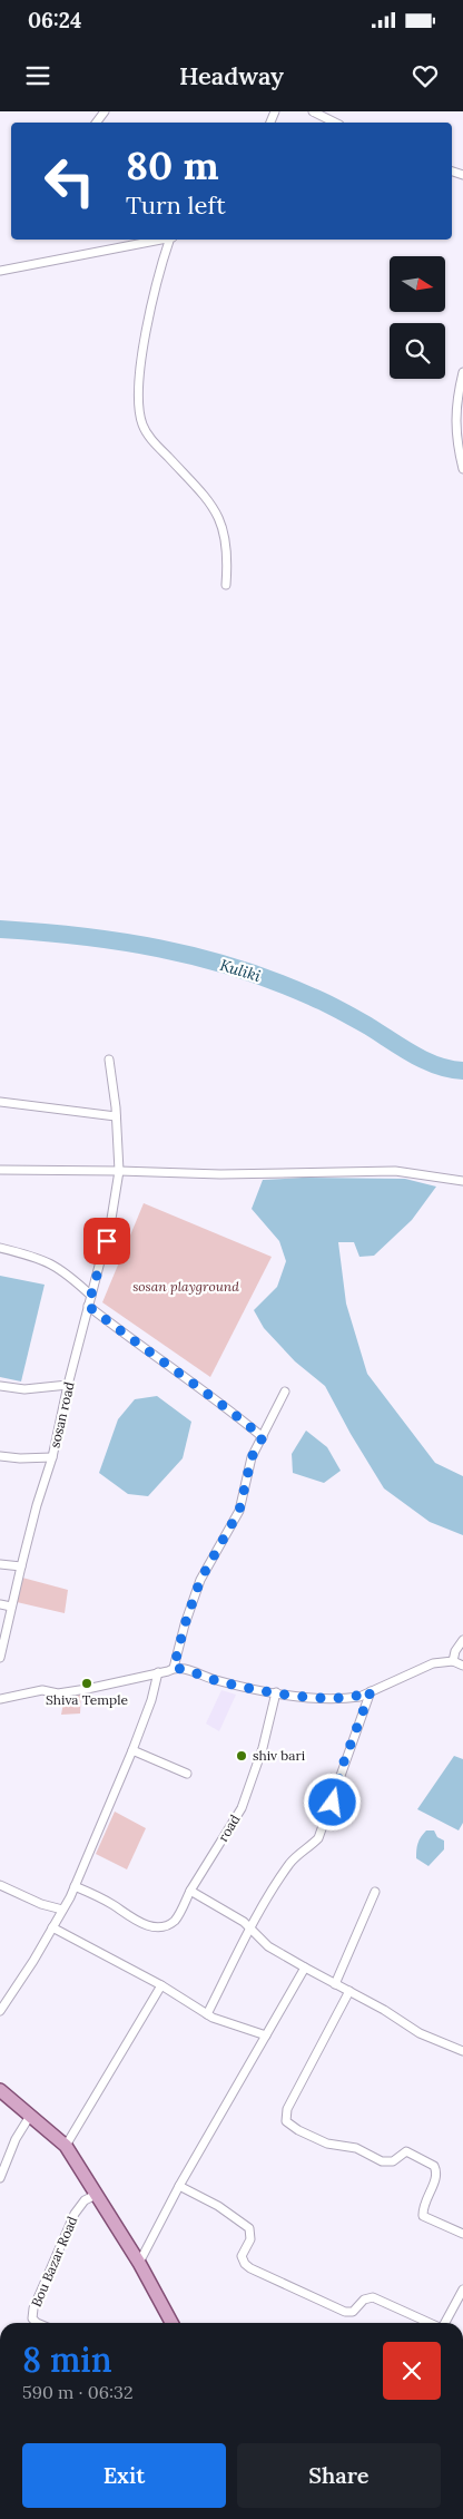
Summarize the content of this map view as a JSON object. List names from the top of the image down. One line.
{"streets":{"street":["sosan road","road","Bou Bazar Road"]},"water":["Kuliki"],"parks":["sosan playground"],"places":["Shiva Temple","shiv bari"],"north":"right","page":{"status":"06:24","header":"Headway","turn":["80 m","Turn left"],"heading":["8 min","590 m · 06:32"],"buttons":["Exit","Share"]}}
